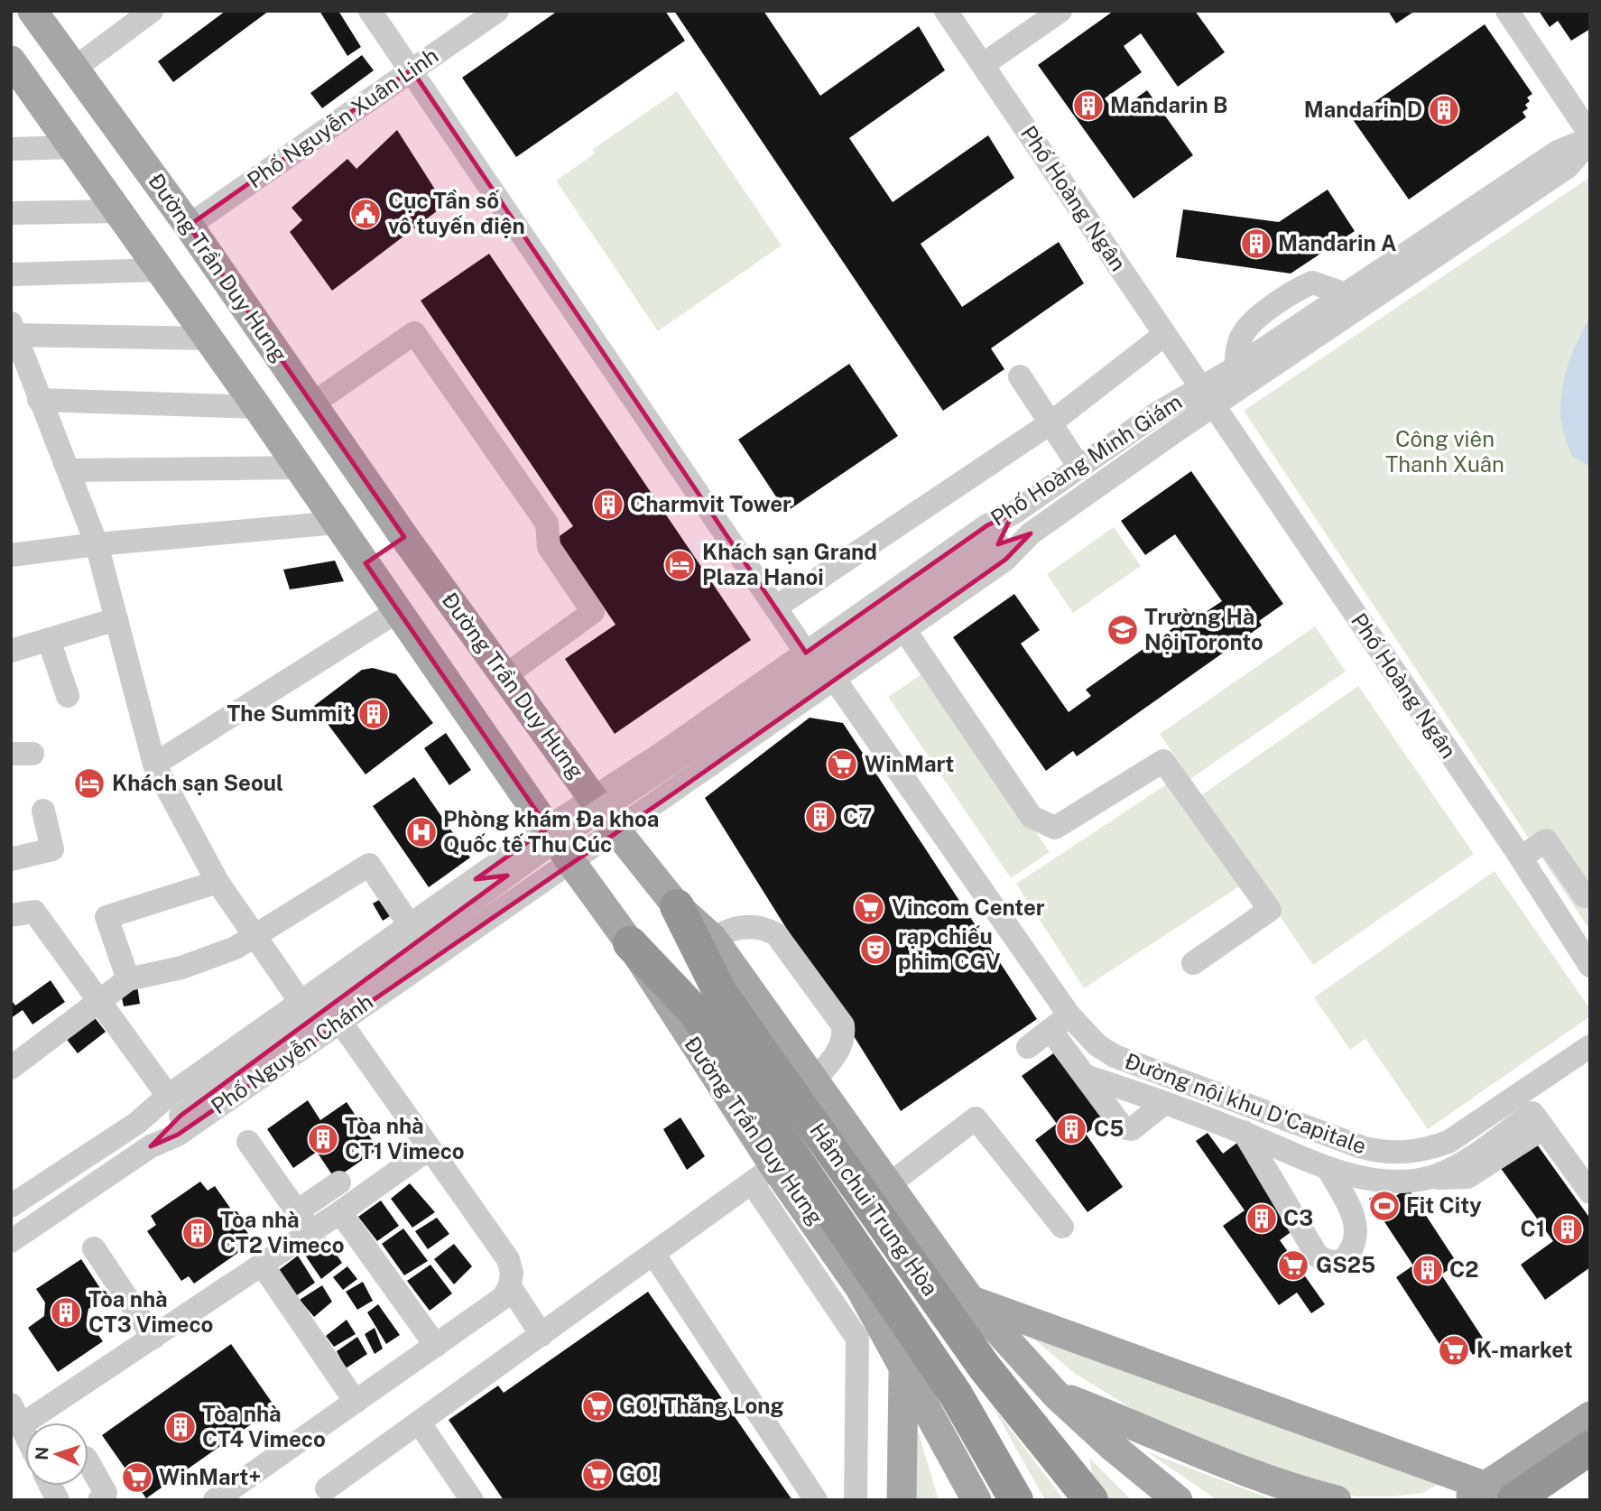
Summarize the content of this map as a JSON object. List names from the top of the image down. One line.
{"streets":{"highway":["Hầm chui Trung Hòa"],"main road":["Đường Trần Duy Hưng"],"street":["Phố Nguyễn Xuân Linh","Phố Hoàng Ngân","Phố Hoàng Minh Giám","Phố Nguyễn Chánh","Đường nội khu D'Capitale"]},"crossings":[["Phố Nguyễn Xuân Linh","Đường Trần Duy Hưng"],["Phố Hoàng Ngân","Phố Hoàng Minh Giám"],["Đường Trần Duy Hưng","Phố Hoàng Minh Giám"],["Đường Trần Duy Hưng","Phố Nguyễn Chánh"],["Đường Trần Duy Hưng","Hầm chui Trung Hòa"],["Phố Hoàng Minh Giám","Phố Nguyễn Chánh"],["Phố Hoàng Minh Giám","Đường nội khu D'Capitale"]],"parks":["Công viên Thanh Xuân"],"places":{"building":["Mandarin B","Mandarin D","Mandarin A","Charmvit Tower","The Summit","C7","C5","Tòa nhà CT1 Vimeco","C3","C1","Tòa nhà CT2 Vimeco","C2","Tòa nhà CT3 Vimeco","Tòa nhà CT4 Vimeco"],"public building":["Cục Tần số vô tuyến điện"],"hotel":["Khách sạn Grand Plaza Hanoi","Khách sạn Seoul"],"school or university":["Trường Hà Nội Toronto"],"supermarket":["WinMart","Vincom Center","GS25","K-market","GO! Thăng Long","GO!","WinMart+"],"hospital":["Phòng khám Đa khoa Quốc tế Thu Cúc"],"theatre":["rạp chiếu phim CGV"],"sports":["Fit City"]},"north":"left"}
